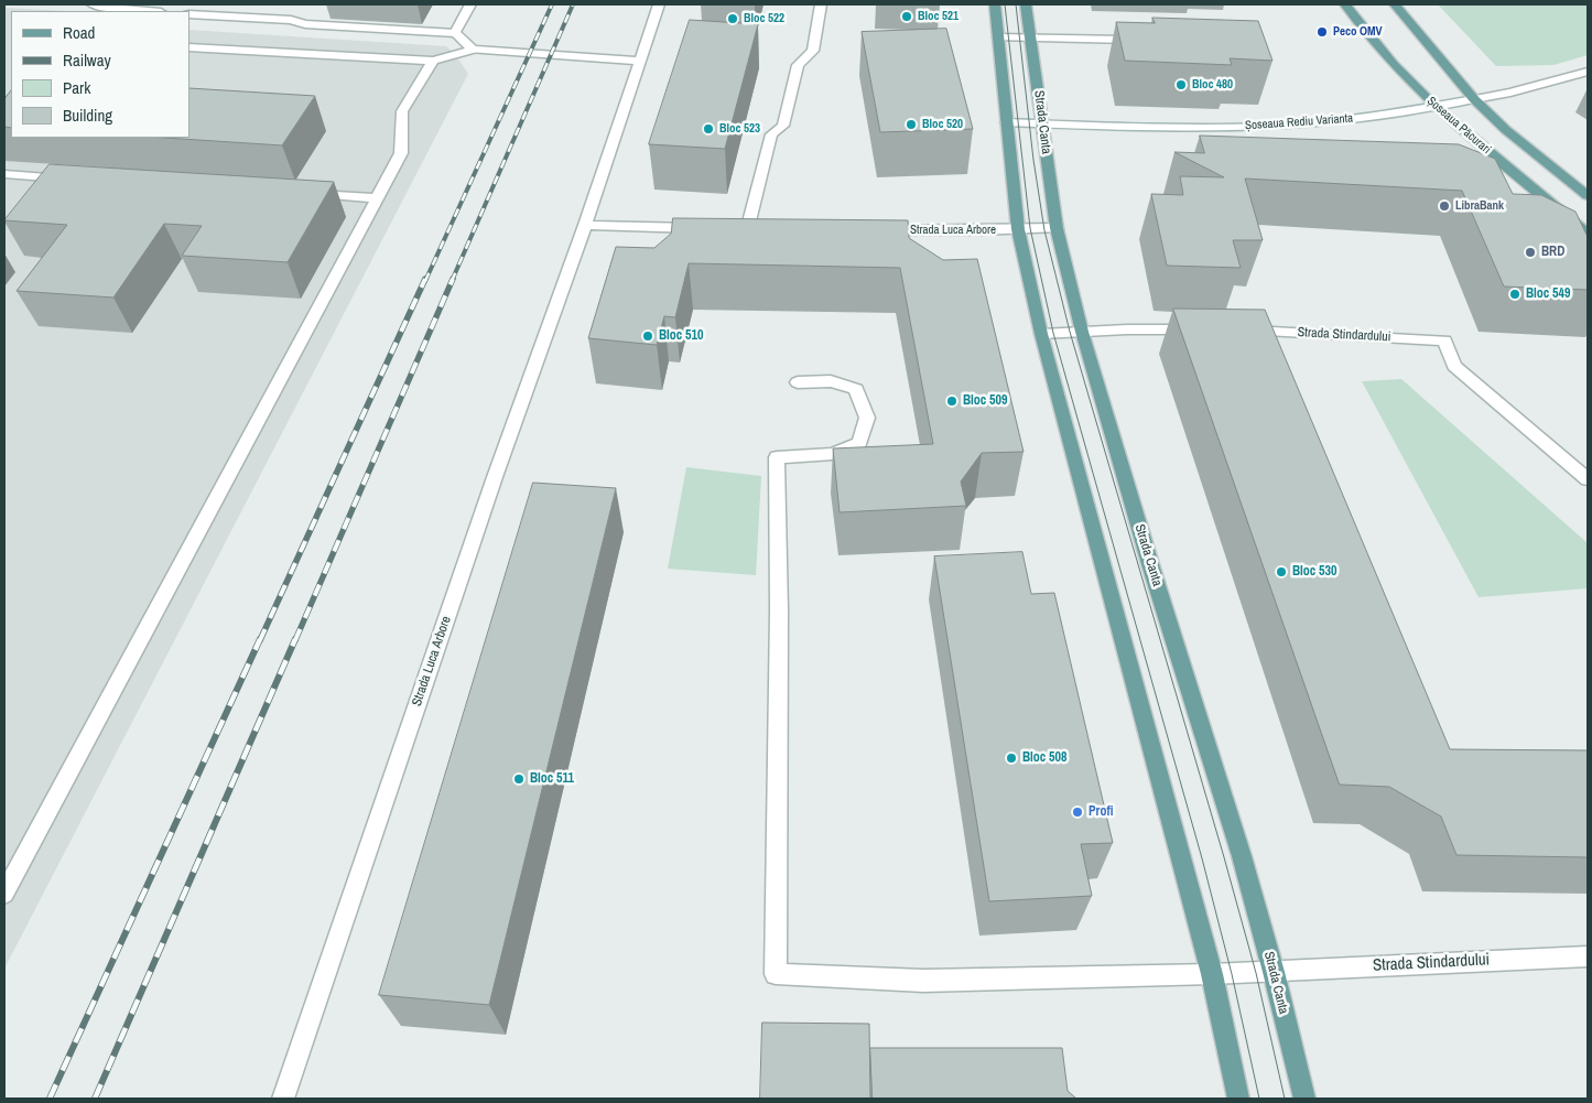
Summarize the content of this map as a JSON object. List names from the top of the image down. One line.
{"streets":{"main road":["Strada Canta","Șoseaua Păcurari"],"street":["Șoseaua Rediu Varianta","Strada Luca Arbore","Strada Stindardului"]},"crossings":[["Strada Canta","Șoseaua Rediu Varianta"],["Strada Canta","Strada Luca Arbore"],["Strada Canta","Strada Stindardului"],["Șoseaua Rediu Varianta","Șoseaua Păcurari"]],"places":["Bloc 521","Bloc 522","Peco OMV","Bloc 480","Bloc 520","Bloc 523","LibraBank","BRD","Bloc 549","Bloc 510","Bloc 509","Bloc 530","Bloc 508","Bloc 511","Profi"],"legend":["Road","Railway","Park","Building"]}
